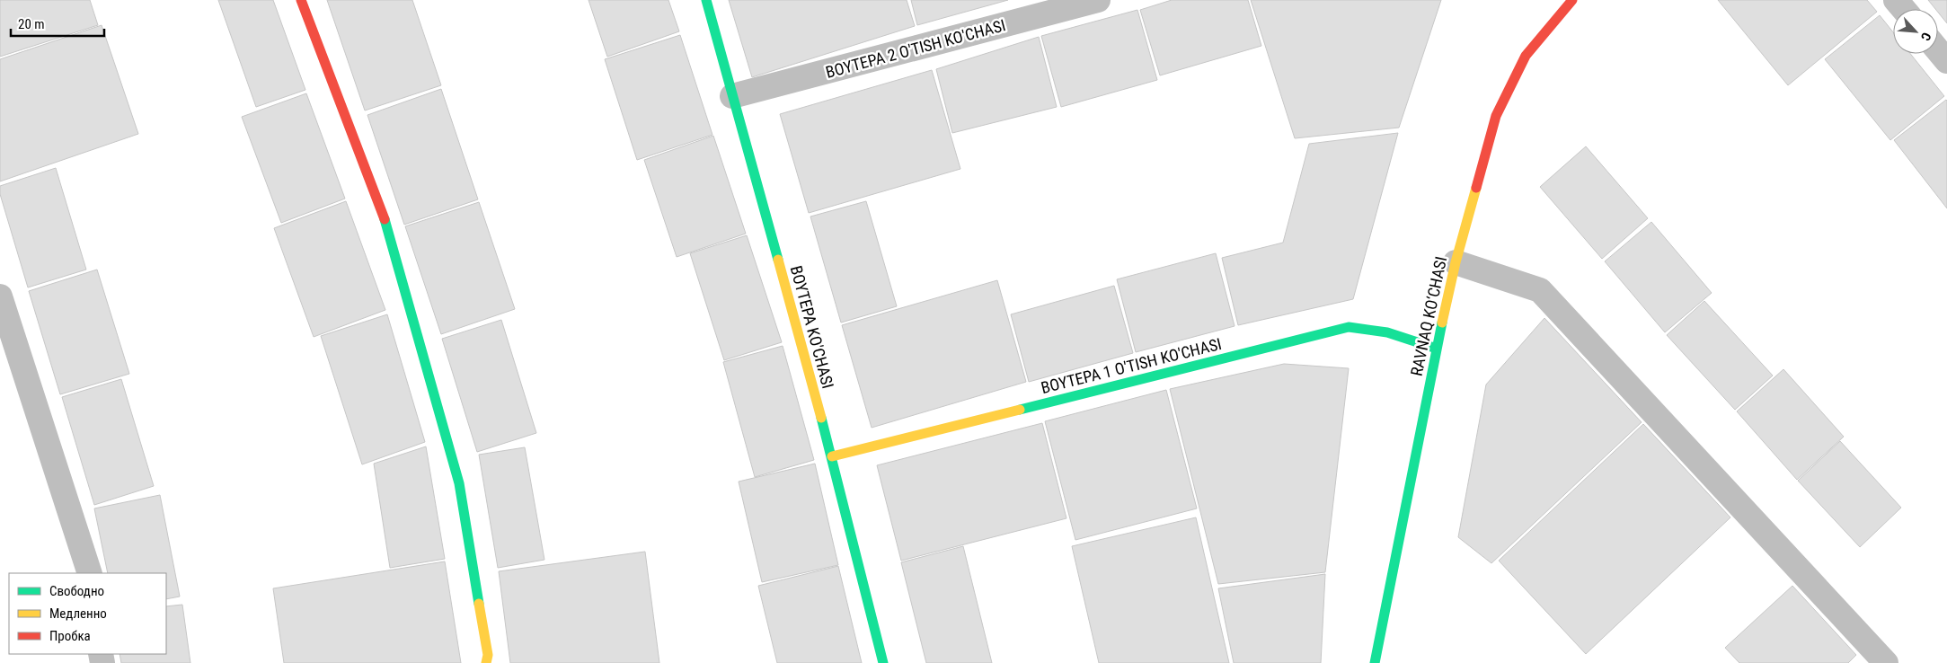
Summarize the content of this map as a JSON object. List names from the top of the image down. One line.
{"streets":{"street":["BOYTEPA 2 O'TISH KO'CHASI","RAVNAQ KO‘CHASI","BOYTEPA KO'CHASI","BOYTEPA 1 O'TISH KO'CHASI"]},"crossings":[["BOYTEPA 2 O'TISH KO'CHASI","BOYTEPA KO'CHASI"],["RAVNAQ KO‘CHASI","BOYTEPA 1 O'TISH KO'CHASI"],["BOYTEPA KO'CHASI","BOYTEPA 1 O'TISH KO'CHASI"]],"legend":["Свободно","Медленно","Пробка"],"scale_bar":"20 m","north":"bottom right"}
